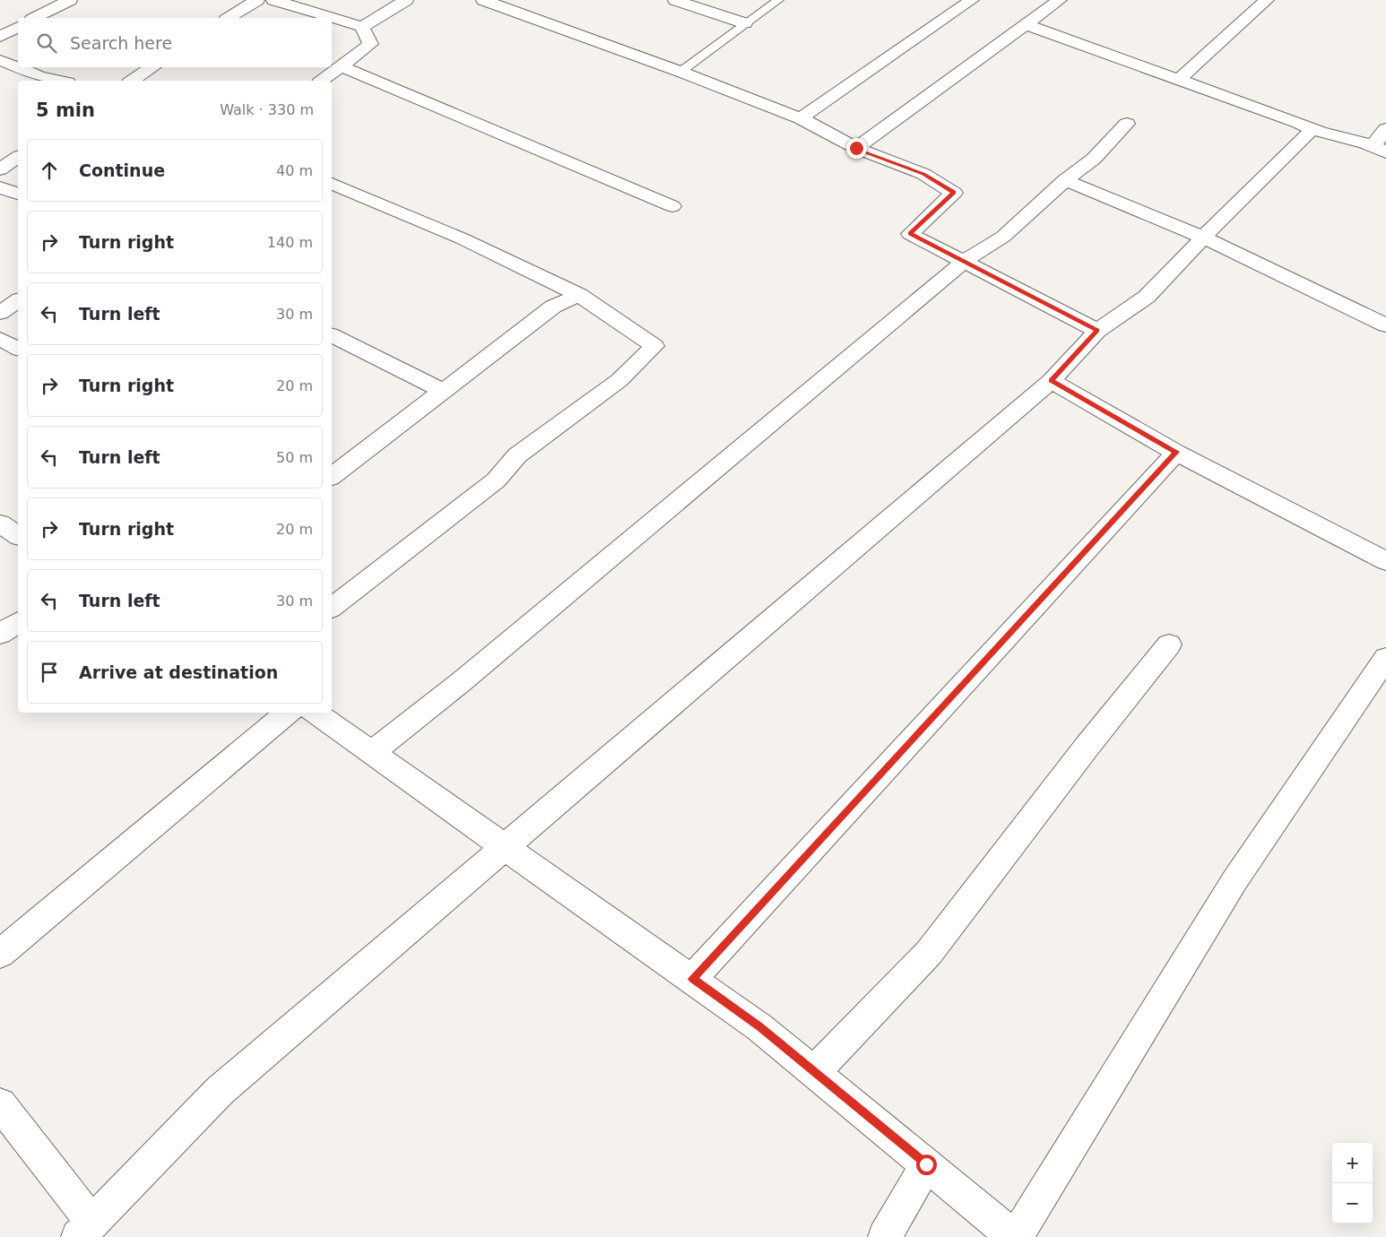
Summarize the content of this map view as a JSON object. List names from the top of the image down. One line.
{"page":{"search":"Search here","heading":["5 min","Walk · 330 m"],"list":[["Continue","40 m"],["Turn right","140 m"],["Turn left","30 m"],["Turn right","20 m"],["Turn left","50 m"],["Turn right","20 m"],["Turn left","30 m"],"Arrive at destination"],"map_buttons":["+","−"]}}
